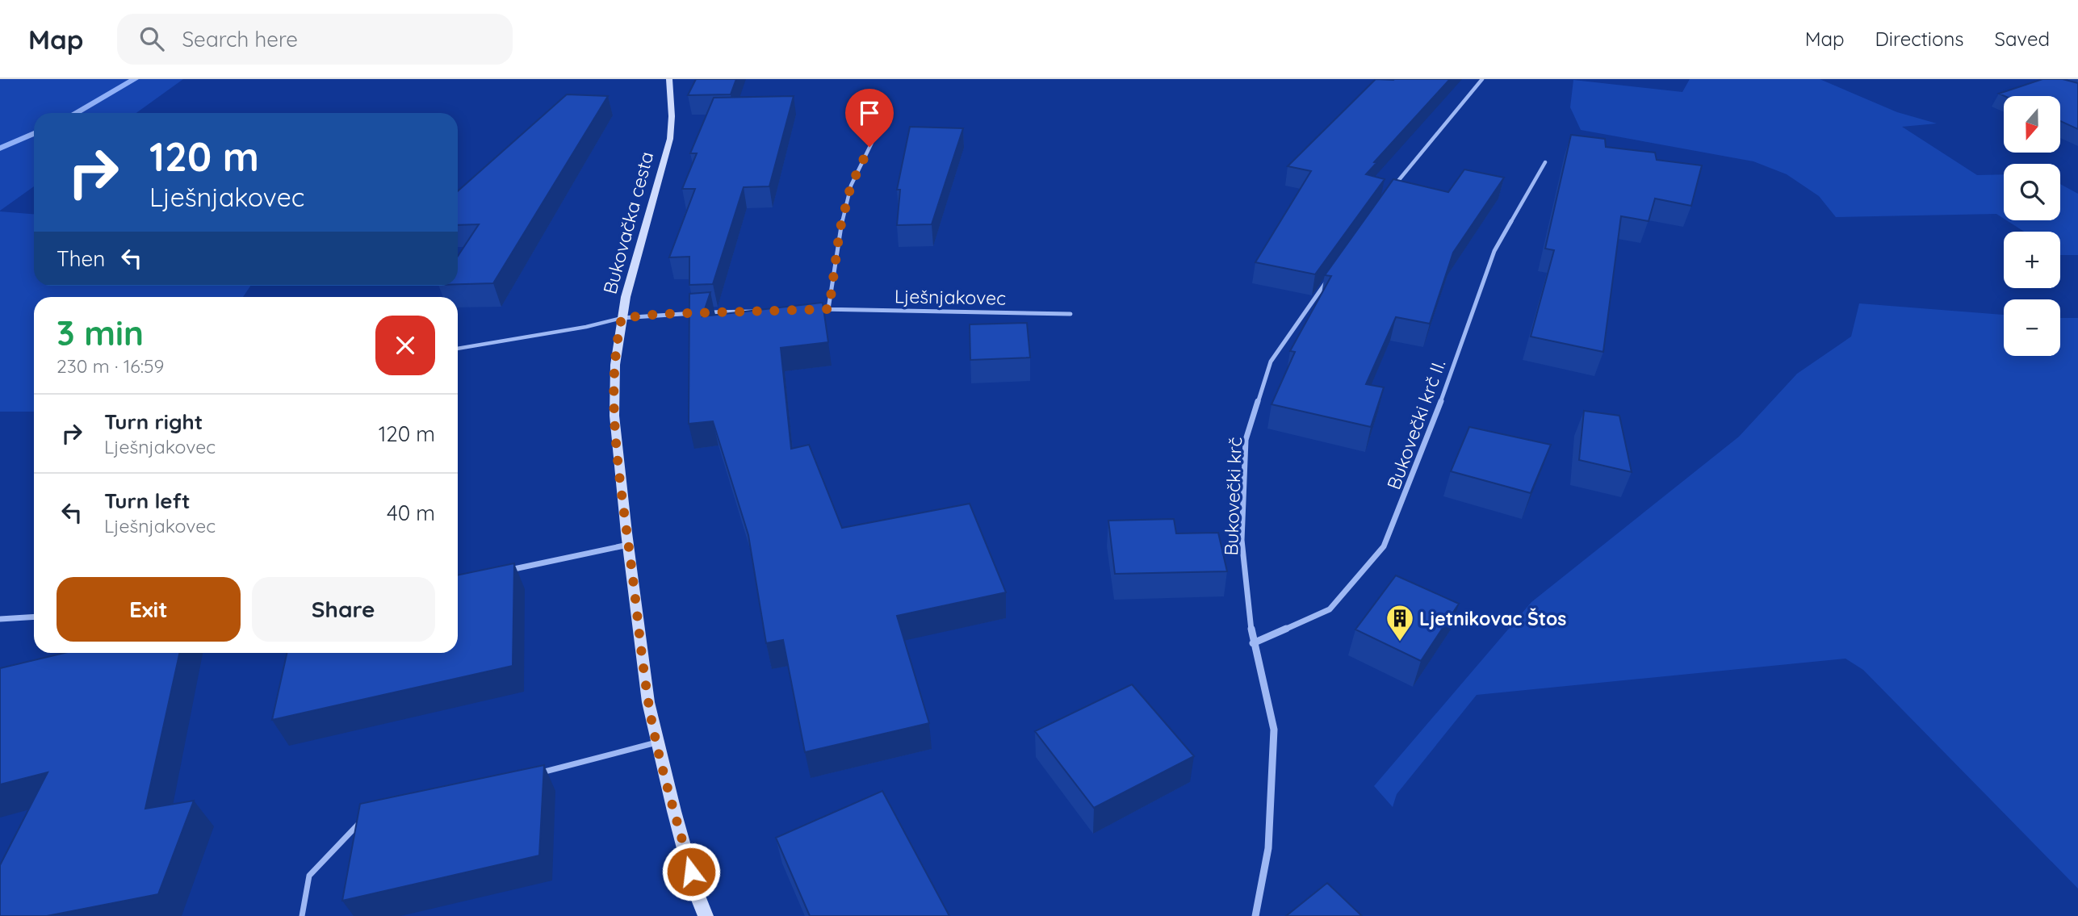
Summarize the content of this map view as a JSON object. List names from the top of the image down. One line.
{"streets":{"main road":["Bukovačka cesta"],"street":["Lješnjakovec","Bukovečki krč II.","Bukovečki krč"]},"crossings":[["Bukovečki krč II.","Bukovečki krč"]],"places":{"building":["Ljetnikovac Štos"]},"north":"bottom","page":{"header":"Map","search":"Search here","nav":["Map","Directions","Saved"],"map_buttons":["+","−"],"turn":["120 m","Lješnjakovec"],"then":"Then","heading":["3 min","230 m · 16:59"],"list":[{"name":"Turn right","note":"Lješnjakovec","value":"120 m"},{"name":"Turn left","note":"Lješnjakovec","value":"40 m"}],"buttons":["Exit","Share"]}}
